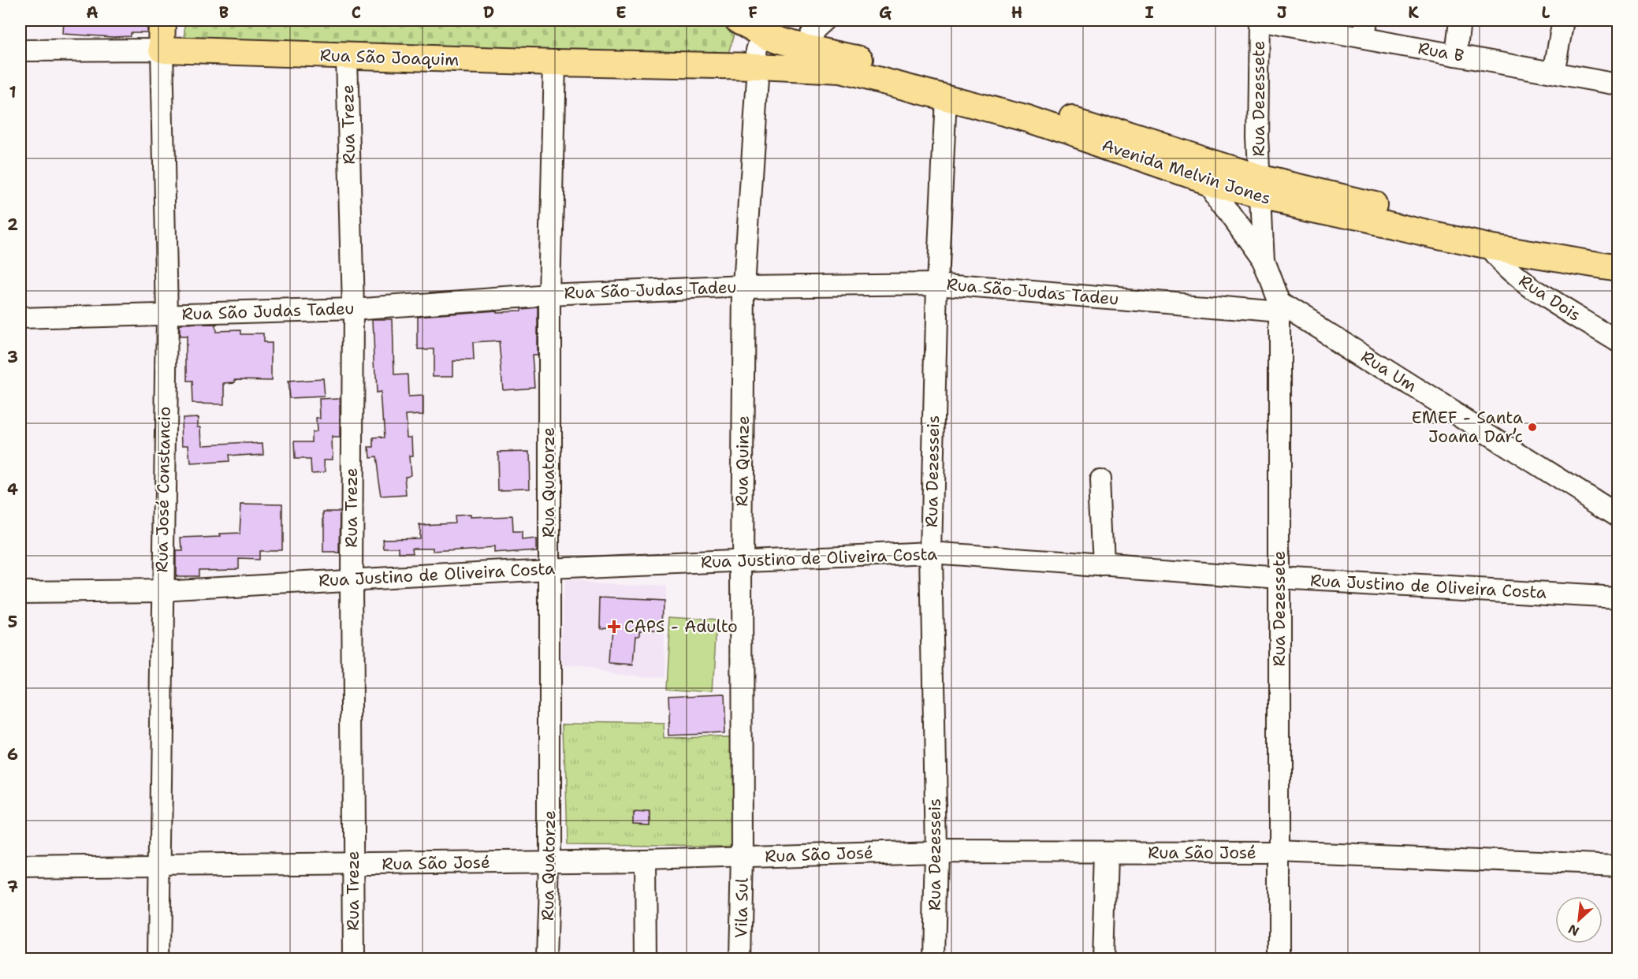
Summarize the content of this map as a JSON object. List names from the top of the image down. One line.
{"streets":{"main road":["Rua São Joaquim","Avenida Melvin Jones","Rua José Constancio"],"street":["Rua B","Rua Dezessete","Rua Treze","Rua São Judas Tadeu","Rua Dois","Rua Um","Rua Quinze","Rua Dezesseis","Rua Quatorze","Rua Justino de Oliveira Costa","Rua São José","Vila Sul"]},"crossings":[["Rua São Joaquim","Rua Treze"],["Rua São Joaquim","Avenida Melvin Jones"],["Rua São Joaquim","Rua Quinze"],["Rua São Joaquim","Rua Quatorze"],["Rua São Joaquim","Rua José Constancio"],["Rua Dezessete","Avenida Melvin Jones"],["Rua Dezessete","Rua São Judas Tadeu"],["Rua Dezessete","Rua Um"],["Rua Dezessete","Rua Justino de Oliveira Costa"],["Rua Dezessete","Rua São José"],["Rua Treze","Rua São Judas Tadeu"],["Rua Treze","Rua Justino de Oliveira Costa"],["Rua Treze","Rua São José"],["Avenida Melvin Jones","Rua Dois"],["Avenida Melvin Jones","Rua Quinze"],["Avenida Melvin Jones","Rua Dezesseis"],["Rua São Judas Tadeu","Rua Um"],["Rua São Judas Tadeu","Rua Quinze"],["Rua São Judas Tadeu","Rua Dezesseis"],["Rua São Judas Tadeu","Rua Quatorze"],["Rua São Judas Tadeu","Rua José Constancio"],["Rua Quinze","Rua Justino de Oliveira Costa"],["Rua Quinze","Rua São José"],["Rua Quinze","Vila Sul"],["Rua Dezesseis","Rua Justino de Oliveira Costa"],["Rua Dezesseis","Rua São José"],["Rua Quatorze","Rua Justino de Oliveira Costa"],["Rua Quatorze","Rua São José"],["Rua José Constancio","Rua Justino de Oliveira Costa"],["Rua José Constancio","Rua São José"],["Rua São José","Vila Sul"]],"places":{"other":["EMEF - Santa Joana Dar’c"],"health":["CAPS - Adulto"]},"north":"bottom left","grid":{"columns":["A","B","C","D","E","F","G","H","I","J","K","L"],"rows":["1","2","3","4","5","6","7"]}}
